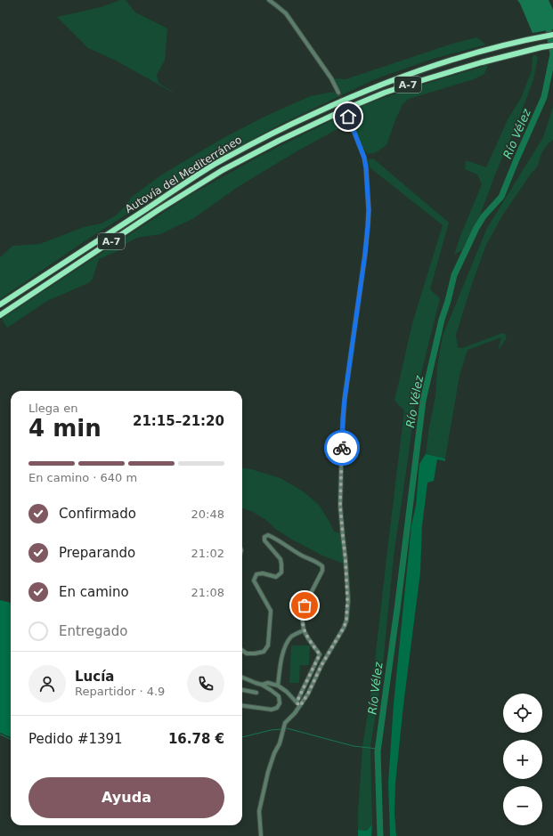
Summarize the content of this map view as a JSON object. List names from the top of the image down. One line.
{"streets":{"highway":["A-7","Autovía del Mediterráneo"]},"water":["Río Vélez"],"page":{"heading":["4 min","Llega en","21:15–21:20"],"panel":["Lucía","Repartidor · 4.9","Pedido #1391","16.78 €"],"bar":"En camino · 640 m","list":[["Confirmado","20:48"],["Preparando","21:02"],["En camino","21:08"],"Entregado"],"map_buttons":["+","−"],"buttons":"Ayuda"}}
